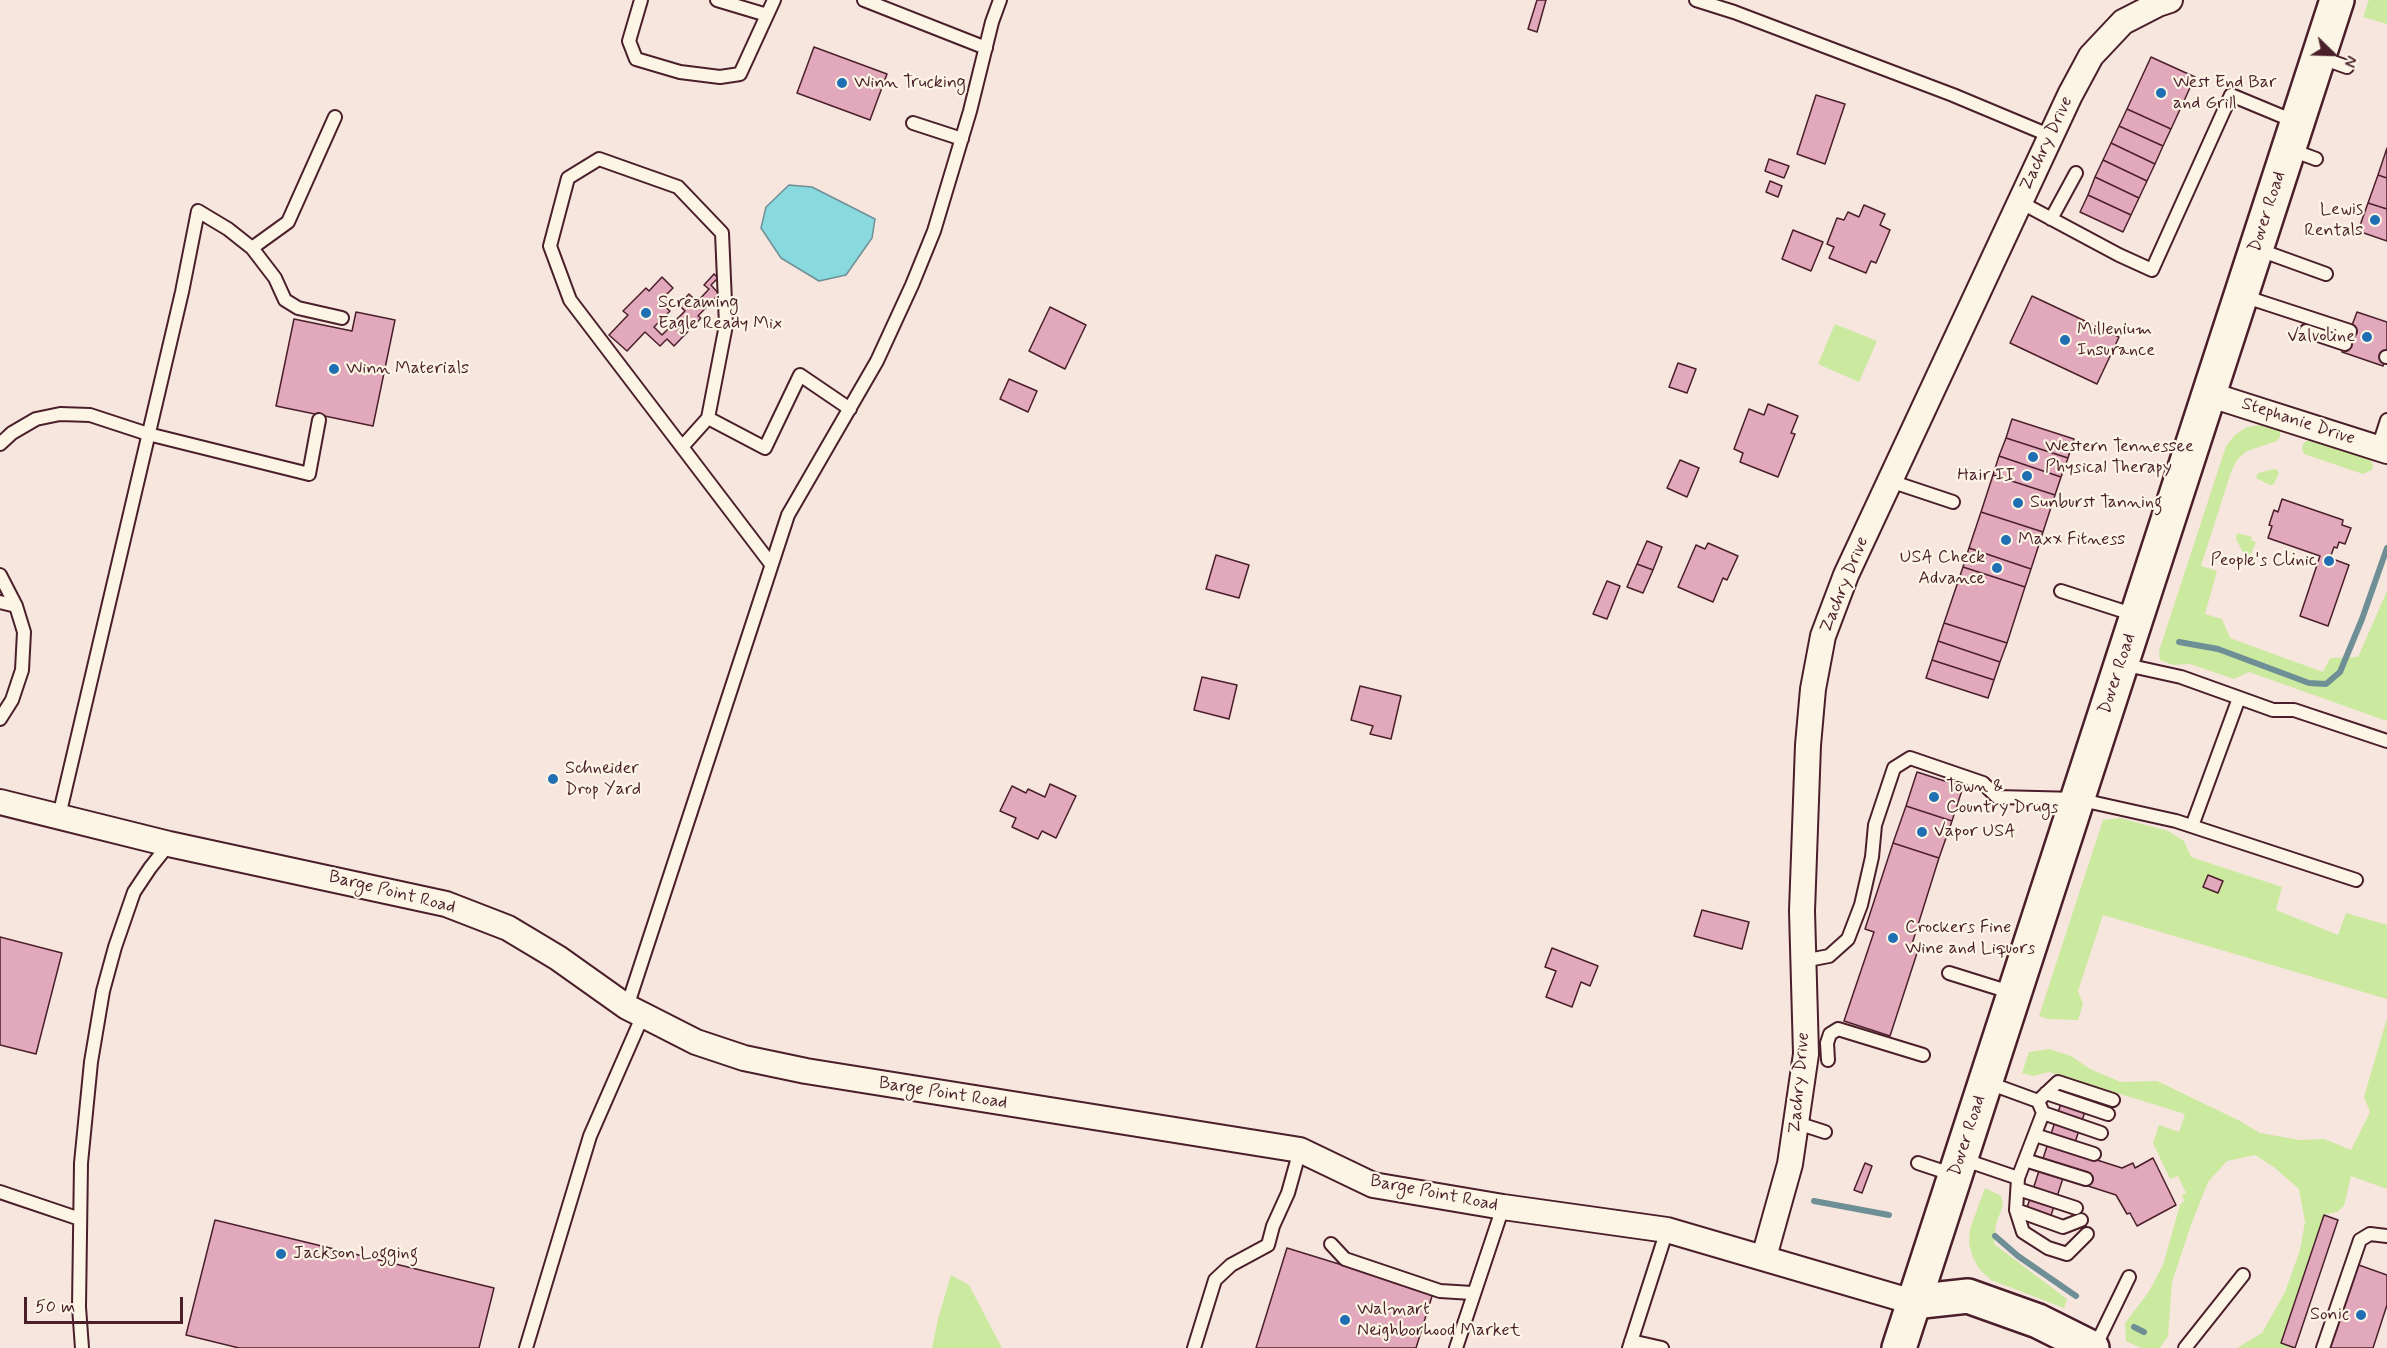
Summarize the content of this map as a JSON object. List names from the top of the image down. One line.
{"streets":{"main road":["Dover Road"],"street":["Zachry Drive","Stephanie Drive","Barge Point Road"]},"crossings":[["Zachry Drive","Barge Point Road"],["Dover Road","Stephanie Drive"],["Dover Road","Barge Point Road"]],"places":["Winn Trucking","West End Bar and Grill","Lewis Rentals","Screaming Eagle Ready Mix","Valvoline","Millenium Insurance","Winn Materials","Western Tennessee Physical Therapy","Hair II","Sunburst Tanning","Maxx Fitness","People's Clinic","USA Check Advance","Schneider Drop Yard","Town & Country Drugs","Vapor USA","Crockers Fine Wine and Liquors","Jackson Logging","Sonic","Walmart Neighborhood Market"],"scale_bar":"50 m","north":"bottom right"}
